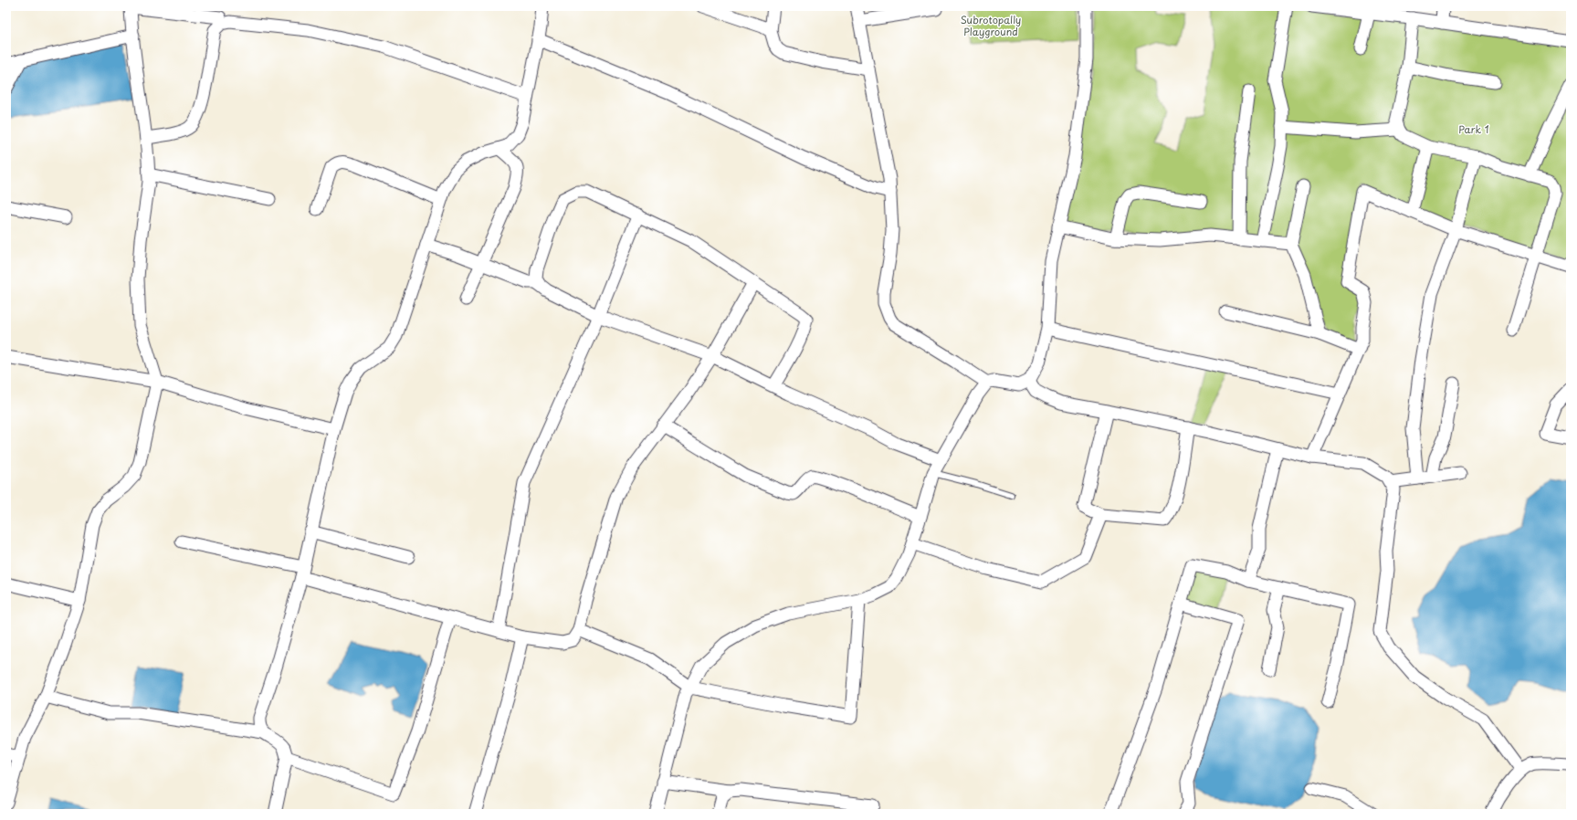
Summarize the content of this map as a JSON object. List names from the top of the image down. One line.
{"parks":["Subrotopally Playground","Park 1"]}
